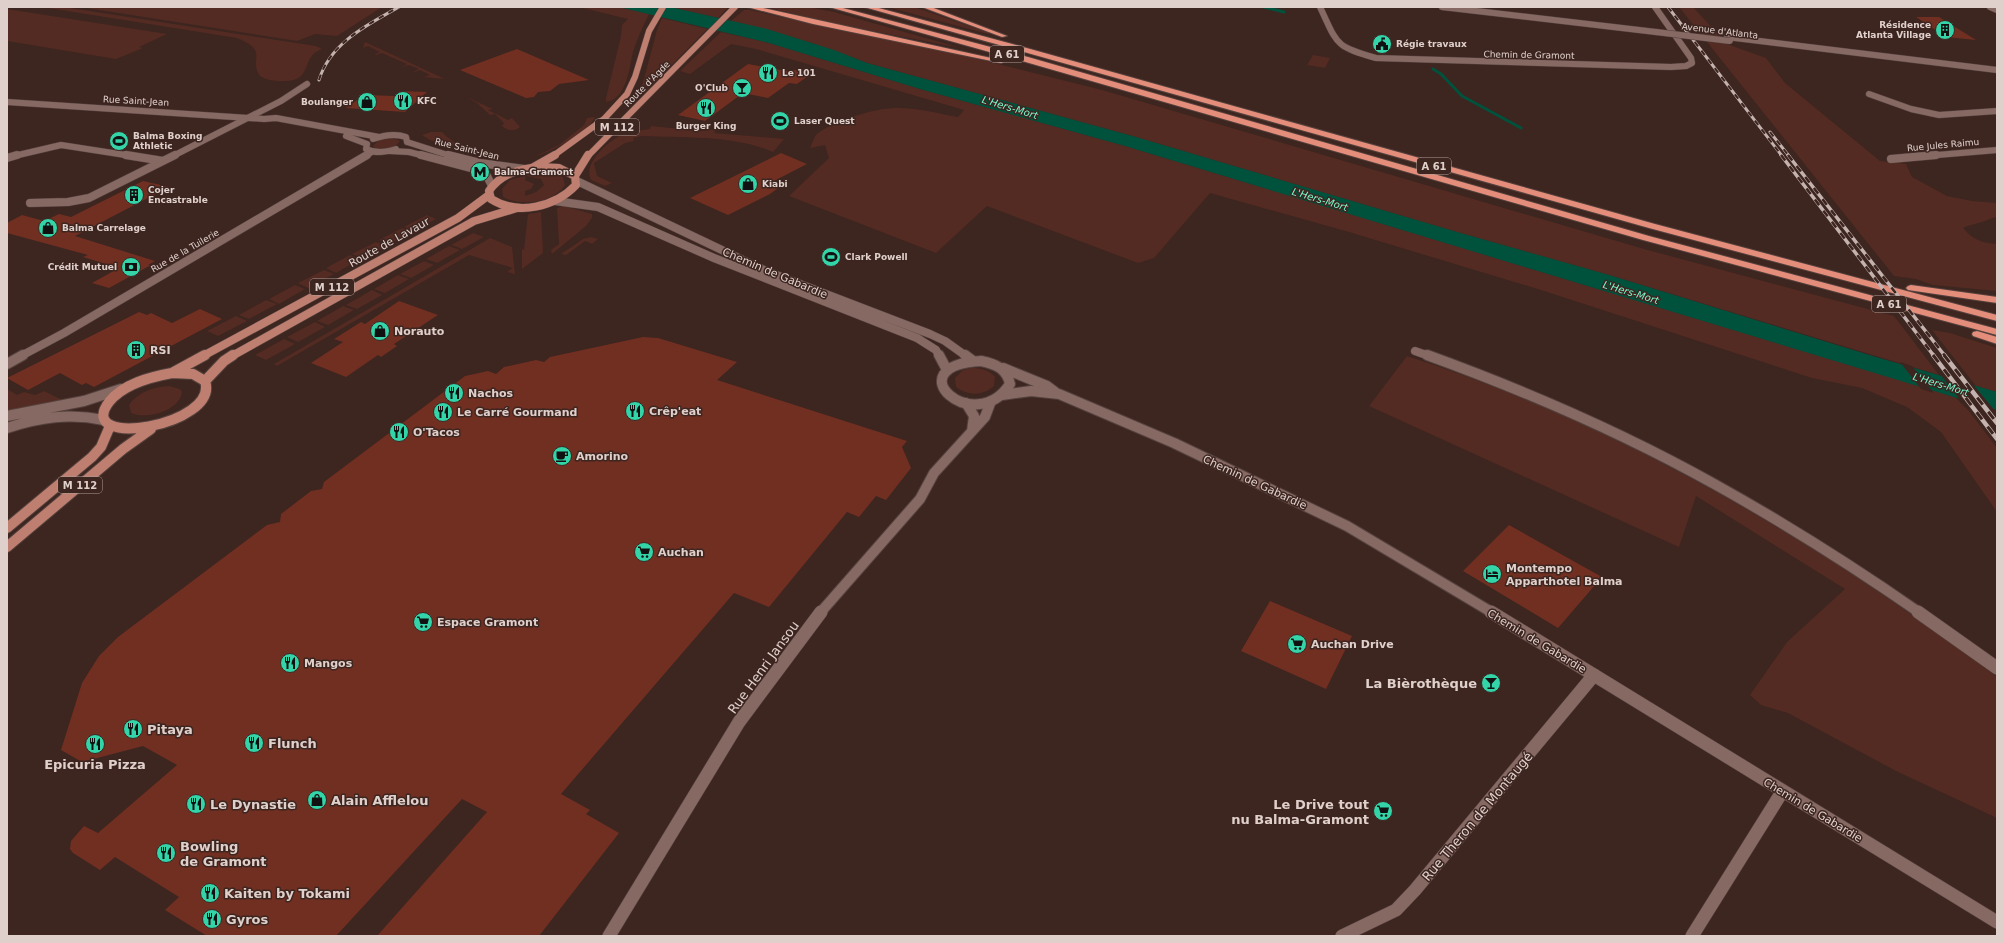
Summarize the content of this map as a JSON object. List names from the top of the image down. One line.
{"streets":{"highway":["A 61"],"main road":["Route d'Agde","M 112","Route de Lavaur"],"street":["Avenue d'Atlanta","Chemin de Gramont","Rue Saint-Jean","Rue Jules Raimu","Rue de la Tuilerie","Chemin de Gabardie","Rue Henri Jansou","Rue Theron de Montaugé"]},"crossings":[["Route d'Agde","Rue Saint-Jean"],["Route d'Agde","Chemin de Gabardie"],["Rue Saint-Jean","Rue de la Tuilerie"],["Chemin de Gabardie","Rue Henri Jansou"],["Chemin de Gabardie","Rue Theron de Montaugé"]],"water":["L'Hers-Mort"],"places":{"building":["Résidence Atlanta Village","Cojer Encastrable","RSI"],"public building":["Régie travaux"],"restaurant":["Le 101","KFC","Burger King","Nachos","Crêp'eat","Le Carré Gourmand","O'Tacos","Mangos","Pitaya","Flunch","Epicuria Pizza","Le Dynastie","Bowling de Gramont","Kaiten by Tokami","Gyros"],"bar":["O'Club","La Bièrothèque"],"shop":["Boulanger","Kiabi","Balma Carrelage","Norauto","Alain Afflelou"],"sports":["Laser Quest","Balma Boxing Athletic","Clark Powell"],"metro station":["Balma-Gramont"],"bank":["Crédit Mutuel"],"cafe":["Amorino"],"supermarket":["Auchan","Espace Gramont","Auchan Drive","Le Drive tout nu Balma-Gramont"],"hotel":["Montempo Apparthotel Balma"]}}
